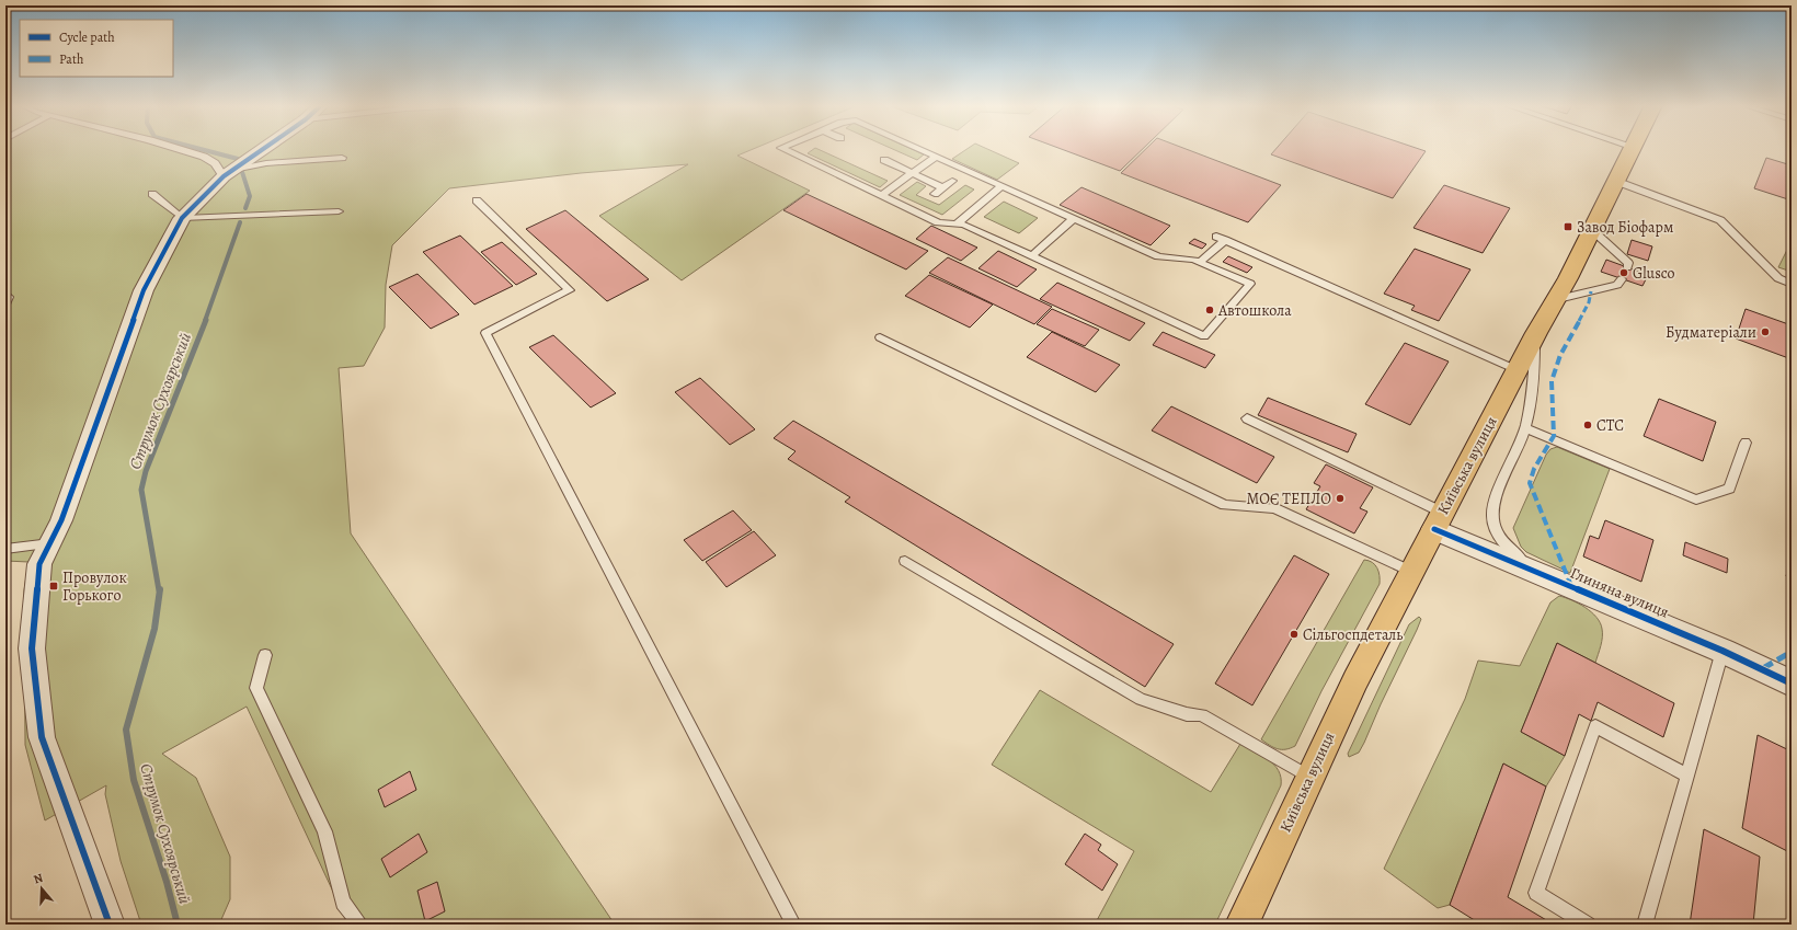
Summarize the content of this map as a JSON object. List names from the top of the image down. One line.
{"streets":{"main road":["Київська вулиця"],"street":["Глиняна вулиця"]},"crossings":[["Київська вулиця","Глиняна вулиця"]],"water":["Струмок Сухоярський"],"places":{"transit":["Завод Біофарм","Провулок Горького"],"other":["Glusco","Автошкола","Будматеріали","СТС","МОЄ ТЕПЛО","Сільгоспдеталь"]},"legend":["Cycle path","Path"],"north":"top"}
